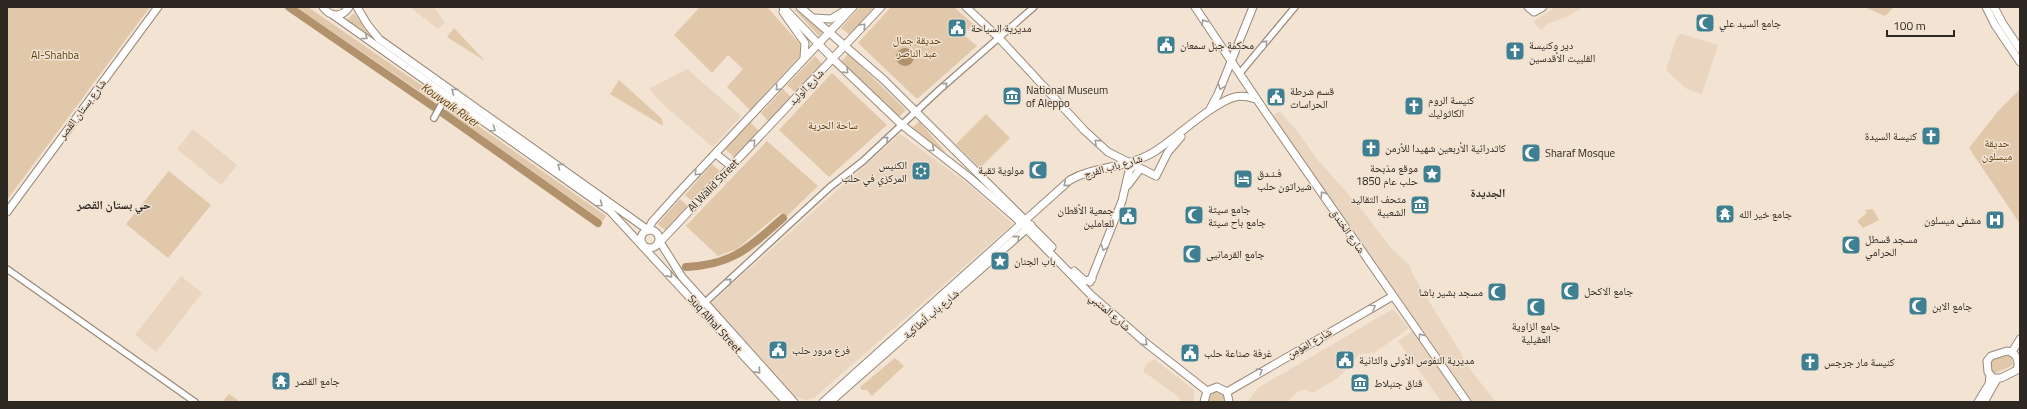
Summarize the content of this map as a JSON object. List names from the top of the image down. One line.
{"streets":{"main road":["شارع الوليد","شارع بستان القصر","شارع باب الفرج","Al Walid Street","شارع الخندق","شارع المتنبي","شارع باب أنطاكية","Suq Alhal Street","شارع المؤمن"]},"crossings":[["شارع الوليد","Al Walid Street"],["شارع الوليد","شارع المتنبي"],["شارع باب الفرج","شارع الخندق"],["شارع باب الفرج","شارع المتنبي"],["شارع باب الفرج","شارع باب أنطاكية"],["Al Walid Street","Suq Alhal Street"],["شارع الخندق","شارع المؤمن"],["شارع المتنبي","شارع باب أنطاكية"]],"one_way":["شارع باب الفرج","شارع الخندق","شارع المؤمن"],"districts":["الجديدة","حي بستان القصر"],"water":["Kouwaik River"],"parks":["حديقة جمال عبد الناصر","Al-Shahba","ساحة الحرية","حديقة ميسلون"],"places":{"mosque":["جامع السيد علي","Sharaf Mosque","مولوية تقية","جامع سيتة جامع باح سيتة","مسجد قسطل الحرامي","جامع القرمانيى","جامع الاكحل","مسجد بشير باشا","جامع الابن","جامع الزاوية العقيلية"],"public building":["مديرية السياحة","محكمة جبل سمعان","قسم شرطة الحراسات","جمعية الأقطان للعاملين","فرع مرور حلب","غرفة صناعة حلب","مديرية النفوس الأولى والثانية"],"church":["دير وكنيسة القلبيت الأقدسين","كنيسة الروم الكاثوليك","كنيسة السيدة","كاتدرائية الأربعين شهيدا للأرمن","كنيسة مار جرجس"],"museum":["National Museum of Aleppo","متحف التقاليد الشعبية","قناق جنبلاط"],"synagogue":["الكنيس المركزي في حلب"],"place":["موقع مذبحة حلب عام 1850","باب الجنان"],"hotel":["فـنـدق شيراتون حلب"],"temple":["جامع خير الله","جامع القصر"],"hospital":["مشفى ميسلون"]},"scale_bar":"100 m"}
